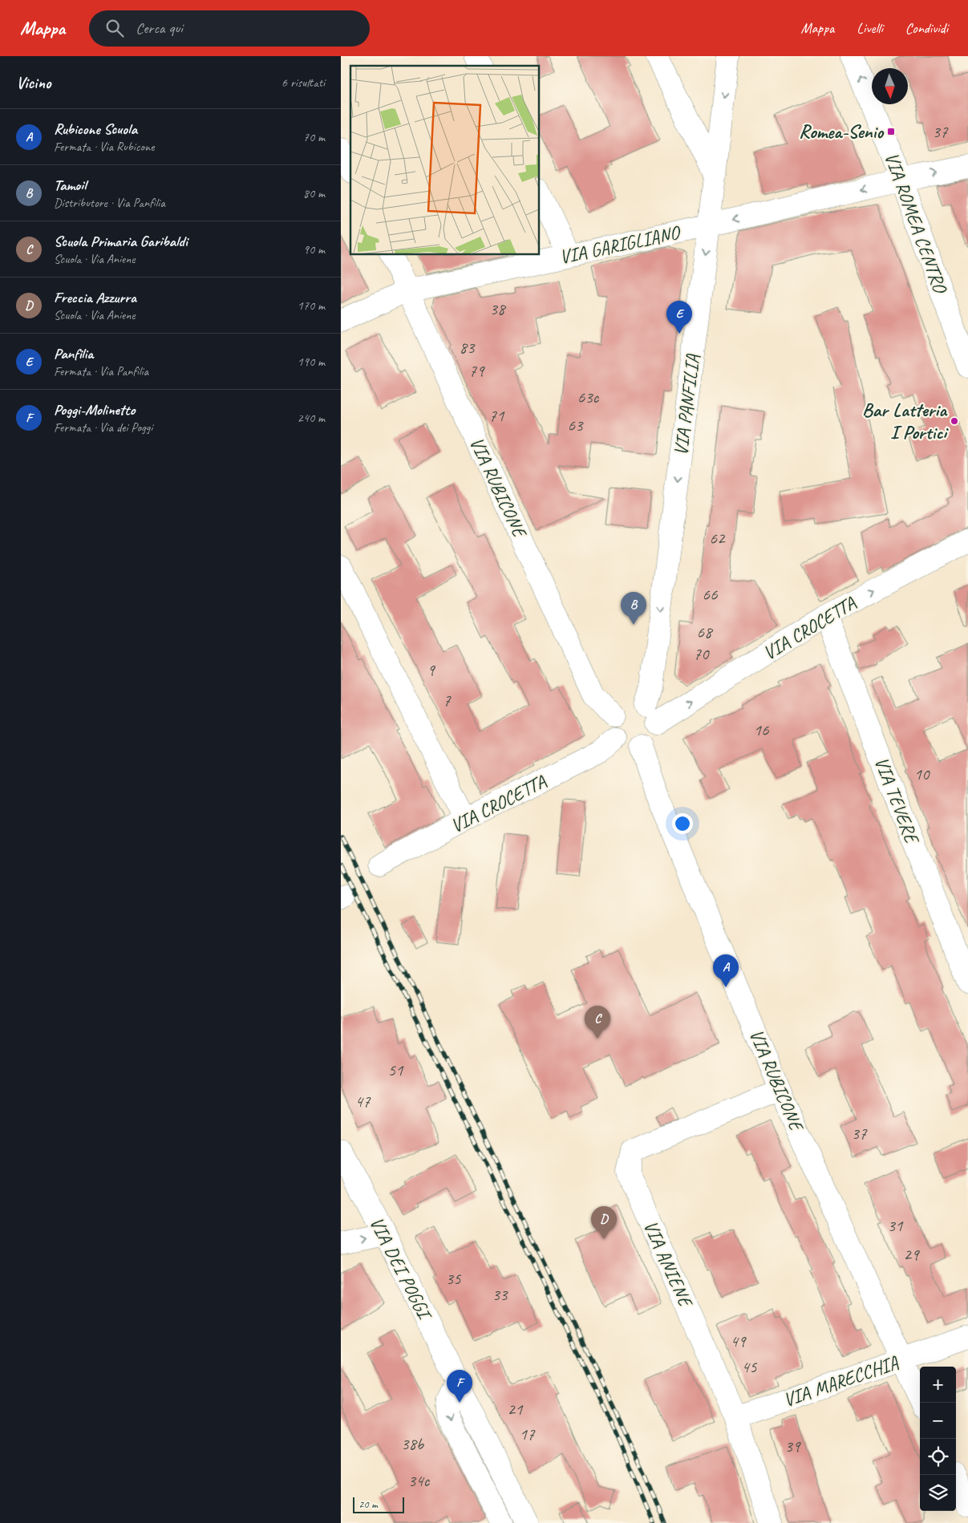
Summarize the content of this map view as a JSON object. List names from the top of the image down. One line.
{"streets":{"street":["VIA ROMEA CENTRO","VIA GARIGLIANO","VIA PANFILIA","VIA RUBICONE","VIA CROCETTA","VIA TEVERE","VIA ANIENE","VIA DEI POGGI","VIA MARECCHIA"]},"crossings":[["VIA ROMEA CENTRO","VIA GARIGLIANO"],["VIA GARIGLIANO","VIA PANFILIA"],["VIA GARIGLIANO","VIA RUBICONE"],["VIA PANFILIA","VIA RUBICONE"],["VIA PANFILIA","VIA CROCETTA"],["VIA RUBICONE","VIA CROCETTA"],["VIA RUBICONE","VIA ANIENE"],["VIA RUBICONE","VIA MARECCHIA"],["VIA CROCETTA","VIA TEVERE"],["VIA ANIENE","VIA MARECCHIA"]],"one_way":["VIA PANFILIA","VIA CROCETTA"],"places":{"transit":["Romea-Senio"],"other":["Bar Latteria I Portici"]},"house_numbers":["37","38","83","79","63c","71","63","62","66","68","70","9","7","16","10","51","47","37","31","29","35","33","49","45","21","17","38b","39","34c"],"scale_bar":"20 m","north":"bottom","page":{"header":"Mappa","search":"Cerca qui","nav":["Mappa","Livelli","Condividi"],"heading":["Vicino","6 risultati"],"list":[{"mark":"A","name":"Rubicone Scuola","note":"Fermata · Via Rubicone","value":"70 m"},{"mark":"B","name":"Tamoil","note":"Distributore · Via Panfilia","value":"80 m"},{"mark":"C","name":"Scuola Primaria Garibaldi","note":"Scuola · Via Aniene","value":"90 m"},{"mark":"D","name":"Freccia Azzurra","note":"Scuola · Via Aniene","value":"170 m"},{"mark":"E","name":"Panfilia","note":"Fermata · Via Panfilia","value":"190 m"},{"mark":"F","name":"Poggi-Molinetto","note":"Fermata · Via dei Poggi","value":"240 m"}],"pins":["E","B","A","C","D","F"],"map_buttons":["+","−"],"scale":"20 m"}}
